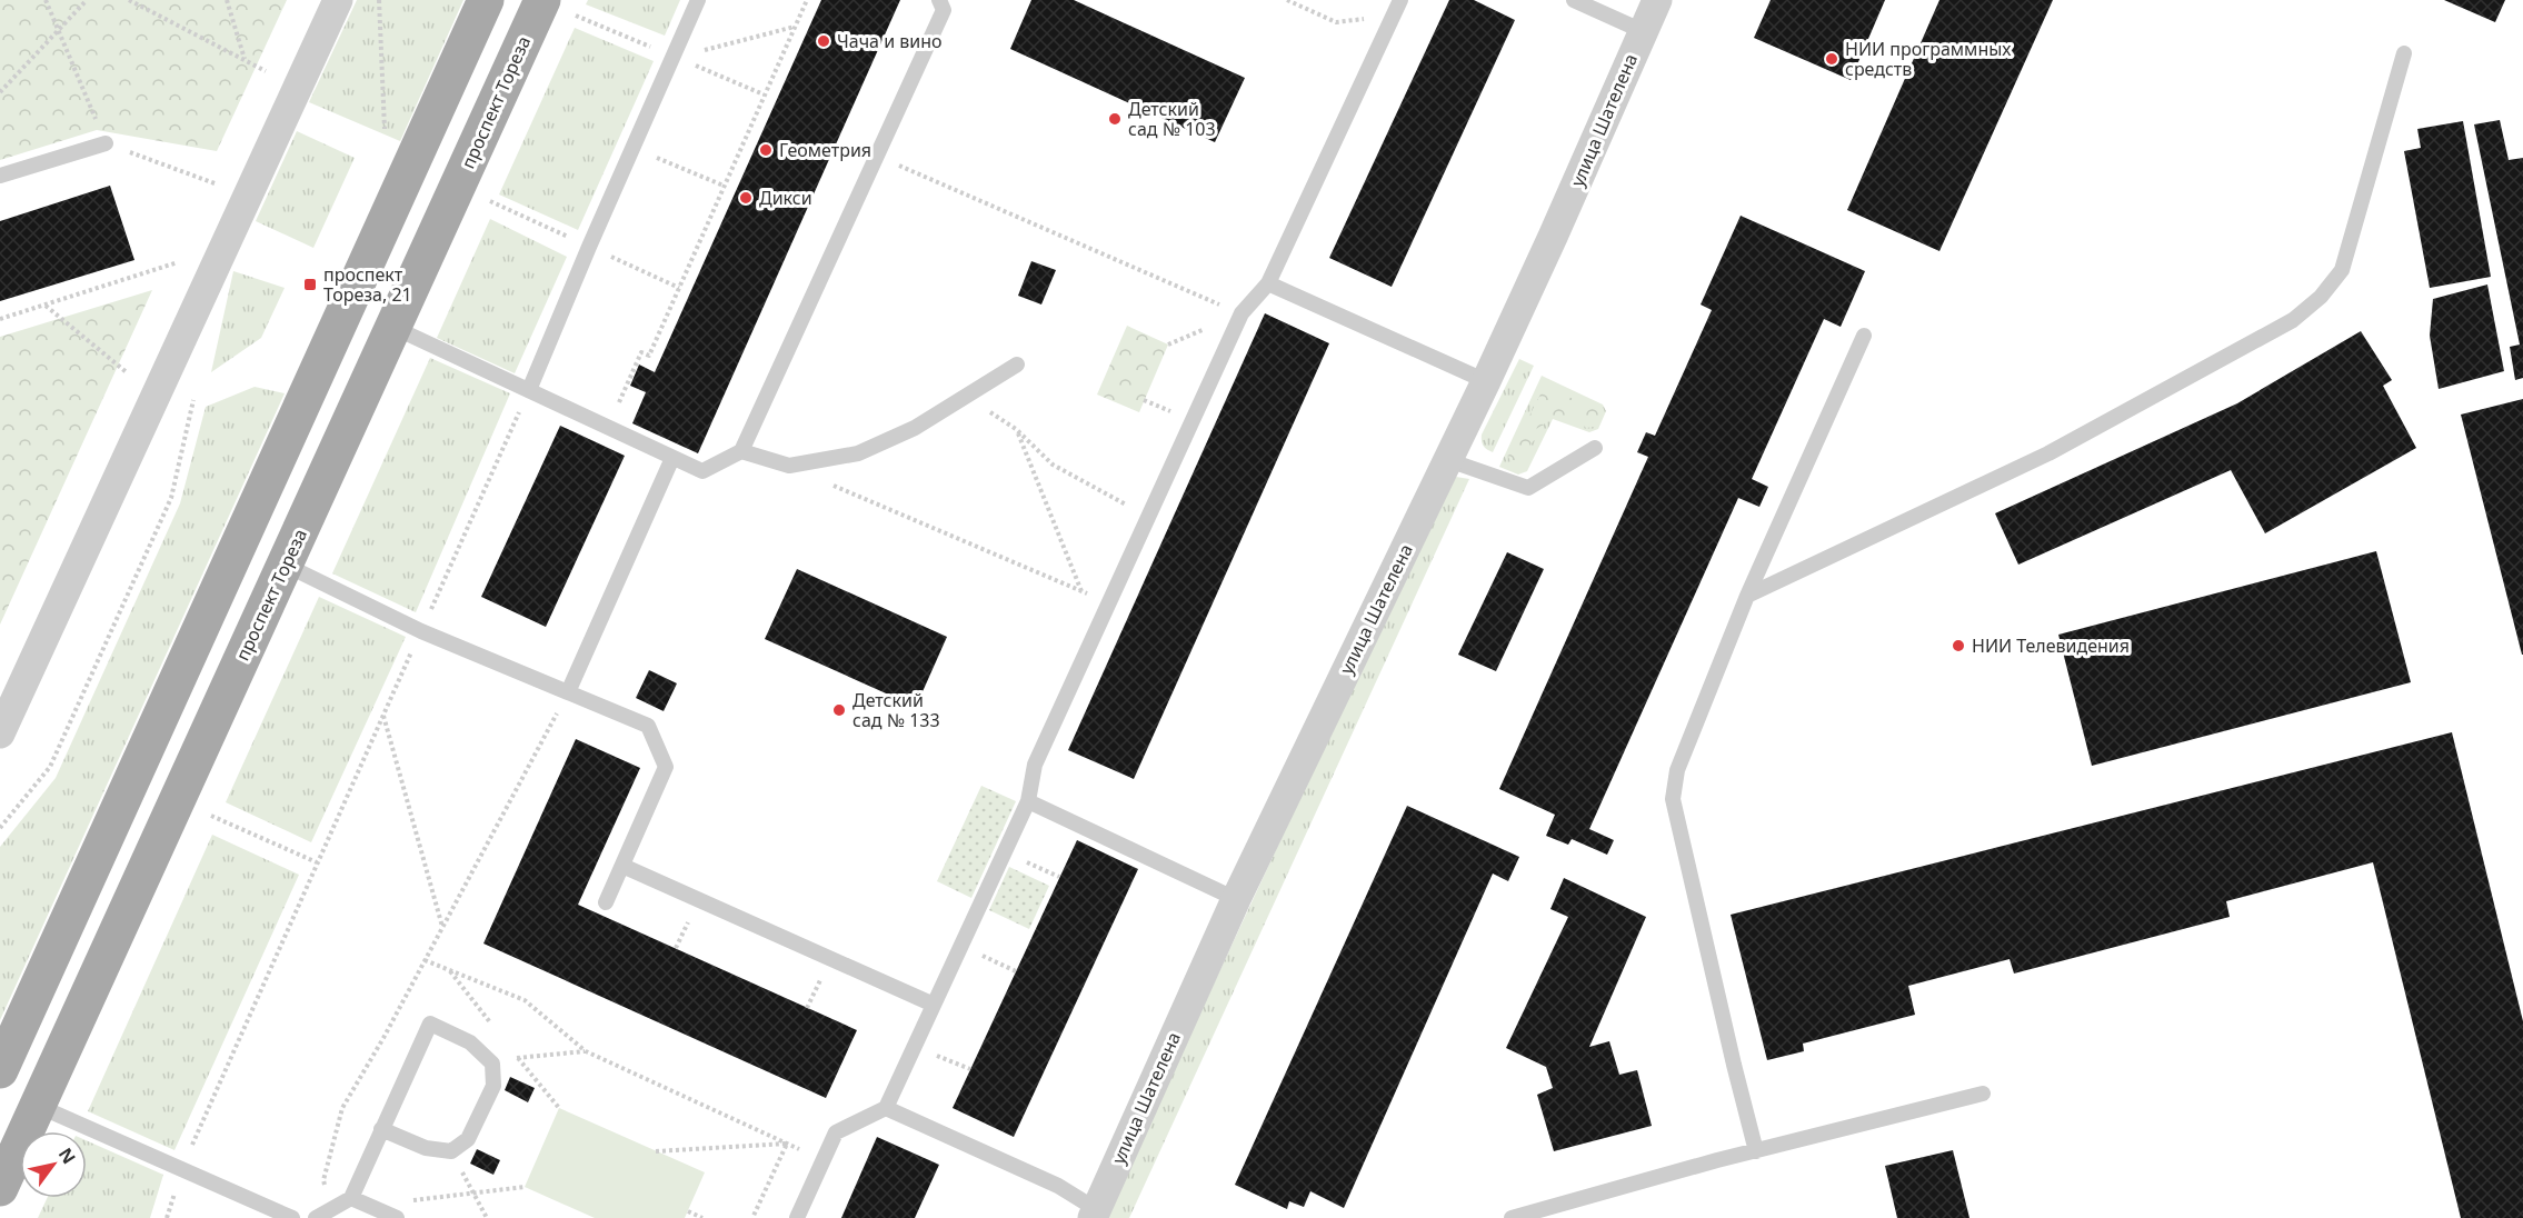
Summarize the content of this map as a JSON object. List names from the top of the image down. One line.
{"streets":{"main road":["проспект Тореза"],"street":["улица Шателена"]},"places":{"other":["Чача и вино","НИИ программных средств","Детский сад № 103","Геометрия","Дикси","НИИ Телевидения","Детский сад № 133"],"transit":["проспект Тореза, 21"]},"north":"top right"}
